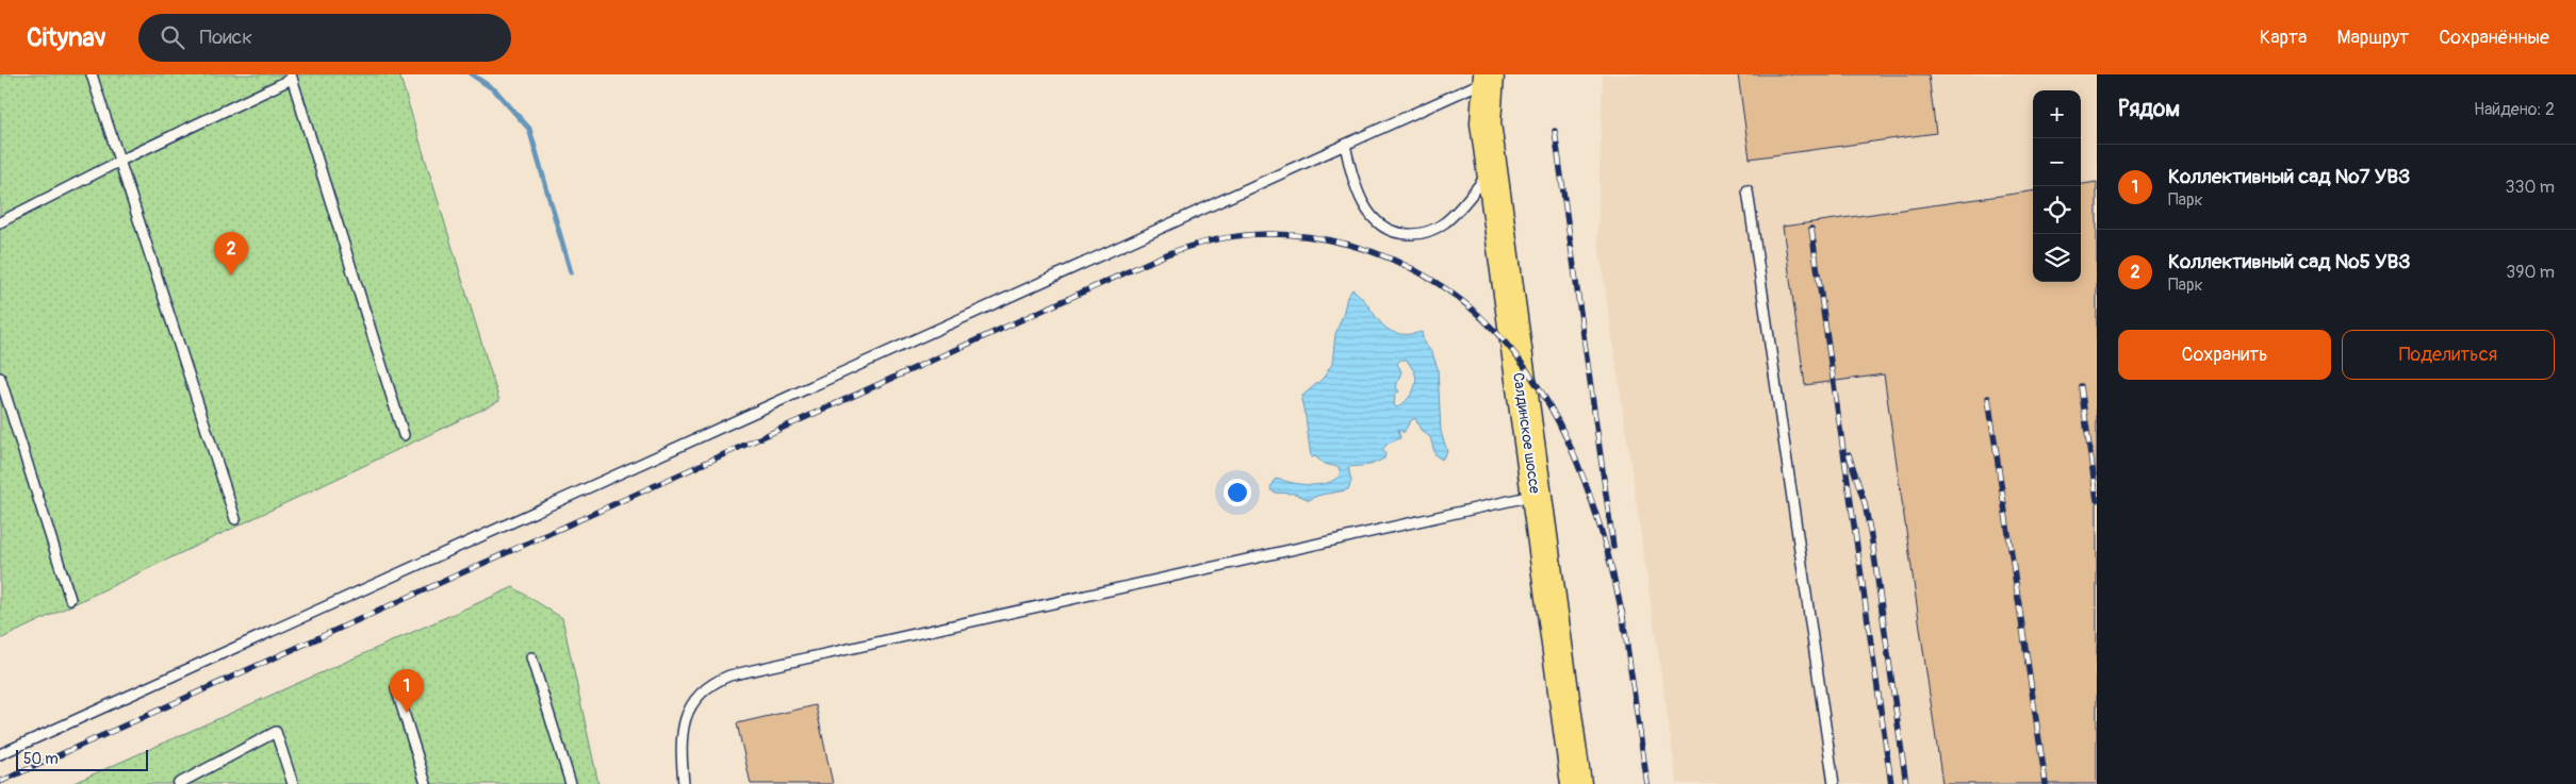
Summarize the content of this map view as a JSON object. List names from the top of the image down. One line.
{"streets":{"main road":["Салдинское шоссе"]},"scale_bar":"50 m","page":{"header":"Citynav","search":"Поиск","nav":["Карта","Маршрут","Сохранённые"],"heading":["Рядом","Найдено: 2"],"map_buttons":["+","−"],"list":[{"mark":"1","name":"Коллективный сад №7 УВЗ","note":"Парк","value":"330 m"},{"mark":"2","name":"Коллективный сад №5 УВЗ","note":"Парк","value":"390 m"}],"pins":["2","1"],"buttons":["Сохранить","Поделиться"],"scale":"50 m"}}
